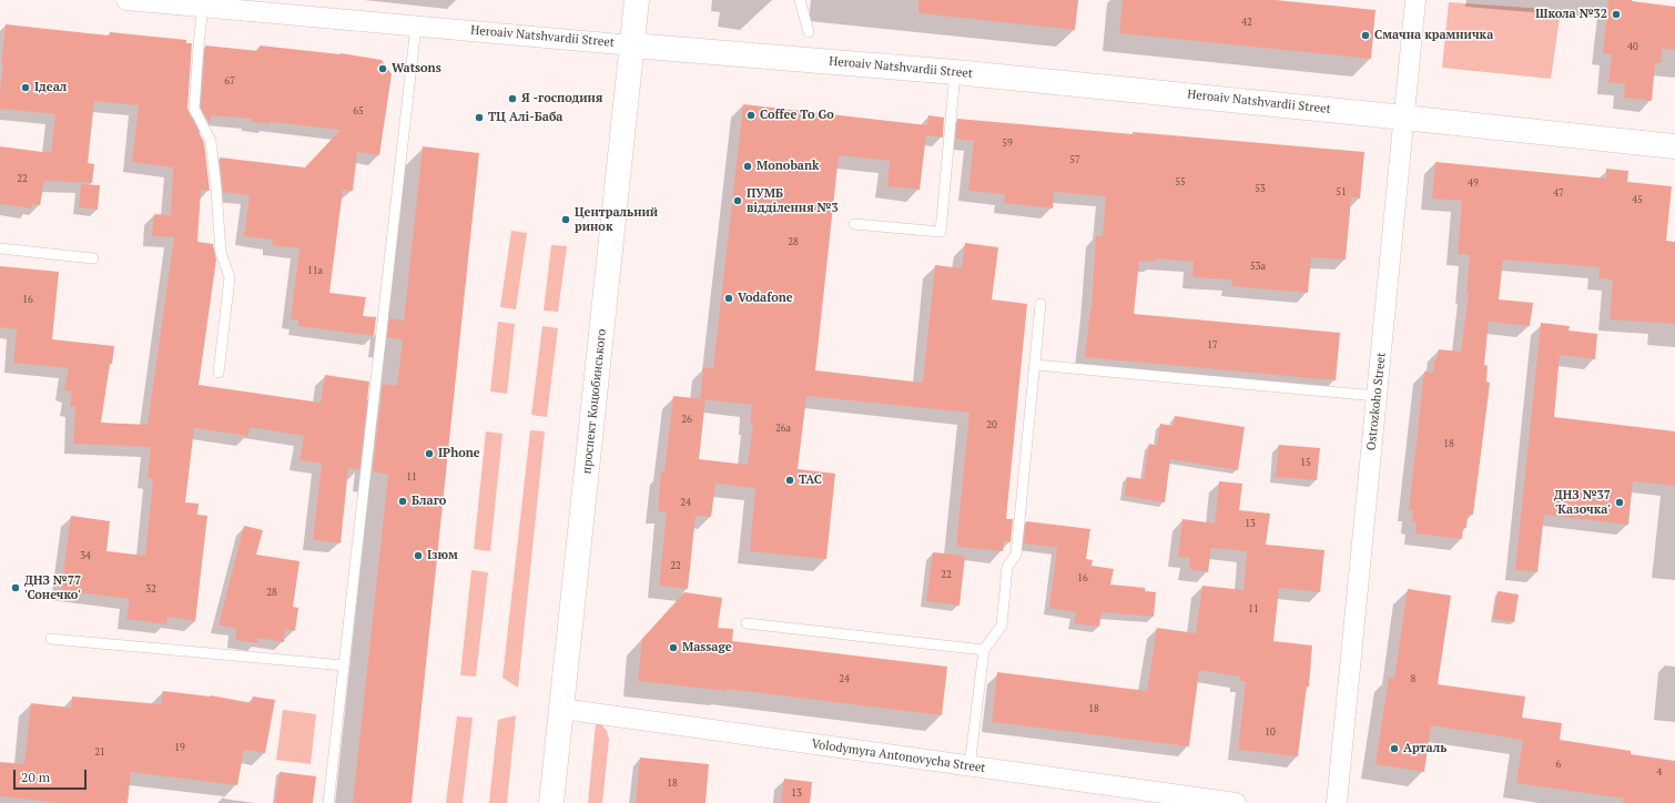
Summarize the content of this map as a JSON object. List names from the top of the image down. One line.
{"streets":{"street":["Heroaiv Natshvardii Street","проспект Коцюбинського","Ostrozkoho Street","Volodymyra Antonovycha Street"]},"crossings":[["Heroaiv Natshvardii Street","проспект Коцюбинського"],["Heroaiv Natshvardii Street","Ostrozkoho Street"],["проспект Коцюбинського","Volodymyra Antonovycha Street"]],"places":["Школа №32","Смачна крамничка","Watsons","Ідеал","Я -господиня","Coffee To Go","ТЦ Алі-Баба","Monobank","ПУМБ відділення №3","Центральний ринок","Vodafone","IPhone","ТАС","Благо","ДНЗ №37 'Казочка'","Ізюм","ДНЗ №77 'Сонечко'","Massage","Арталь"],"house_numbers":["42","40","67","65","59","57","22","55","49","53","51","47","45","28","53а","11а","16","17","26","20","26а","18","15","11","24","13","34","22","22","16","32","28","11","24","8","18","10","19","21","6","4","18","13"],"scale_bar":"20 m"}
